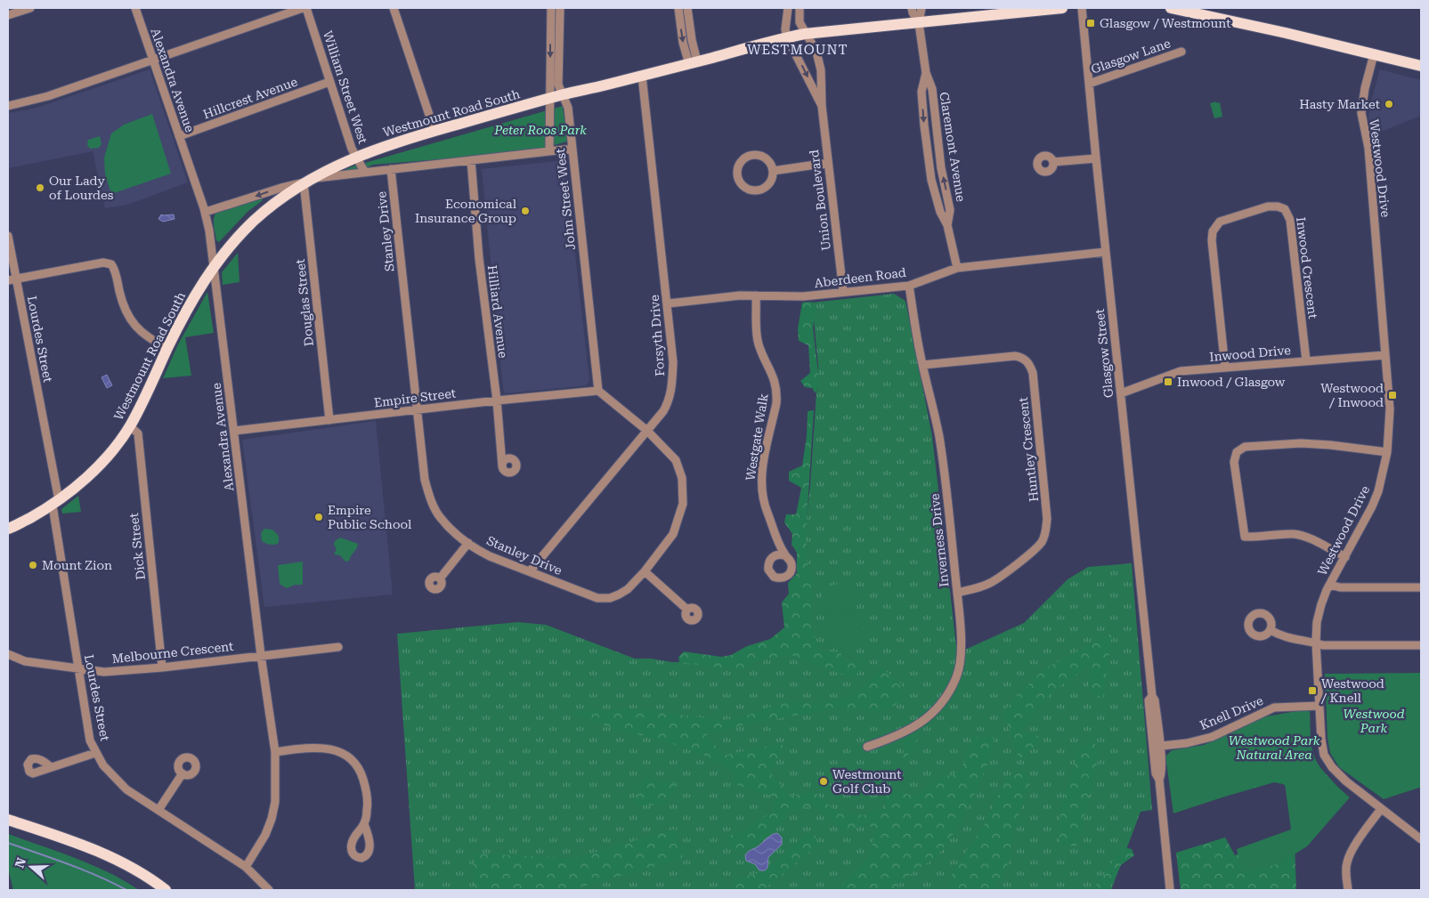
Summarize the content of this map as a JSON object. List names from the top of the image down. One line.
{"streets":{"main road":["Westmount Road South"],"street":["Glasgow Lane","Alexandra Avenue","William Street West","Hillcrest Avenue","Claremont Avenue","Westwood Drive","John Street West","Union Boulevard","Stanley Drive","Inwood Crescent","Aberdeen Road","Douglas Street","Hilliard Avenue","Forsyth Drive","Lourdes Street","Glasgow Street","Inwood Drive","Empire Street","Westgate Walk","Huntley Crescent","Inverness Drive","Dick Street","Melbourne Crescent","Knell Drive"]},"crossings":[["Glasgow Lane","Glasgow Street"],["Alexandra Avenue","Hillcrest Avenue"],["Alexandra Avenue","Westmount Road South"],["Alexandra Avenue","Lourdes Street"],["Alexandra Avenue","Empire Street"],["Alexandra Avenue","Melbourne Crescent"],["William Street West","Hillcrest Avenue"],["William Street West","Westmount Road South"],["Westmount Road South","Claremont Avenue"],["Westmount Road South","John Street West"],["Westmount Road South","Union Boulevard"],["Westmount Road South","Stanley Drive"],["Westmount Road South","Douglas Street"],["Westmount Road South","Hilliard Avenue"],["Westmount Road South","Forsyth Drive"],["Westmount Road South","Lourdes Street"],["Westmount Road South","Dick Street"],["Claremont Avenue","Aberdeen Road"],["Westwood Drive","Inwood Drive"],["Westwood Drive","Knell Drive"],["John Street West","Stanley Drive"],["John Street West","Empire Street"],["Union Boulevard","Aberdeen Road"],["Stanley Drive","Forsyth Drive"],["Stanley Drive","Empire Street"],["Inwood Crescent","Inwood Drive"],["Aberdeen Road","Forsyth Drive"],["Aberdeen Road","Glasgow Street"],["Aberdeen Road","Westgate Walk"],["Aberdeen Road","Inverness Drive"],["Douglas Street","Empire Street"],["Hilliard Avenue","Empire Street"],["Lourdes Street","Melbourne Crescent"],["Glasgow Street","Inwood Drive"],["Glasgow Street","Knell Drive"],["Huntley Crescent","Inverness Drive"],["Dick Street","Melbourne Crescent"]],"districts":["WESTMOUNT"],"parks":["Peter Roos Park","Westwood Park","Westwood Park Natural Area"],"places":{"transit":["Glasgow / Westmount","Inwood / Glasgow","Westwood / Inwood","Westwood / Knell"],"other":["Hasty Market","Our Lady of Lourdes","Economical Insurance Group","Empire Public School","Mount Zion","Westmount Golf Club"]},"north":"left"}
